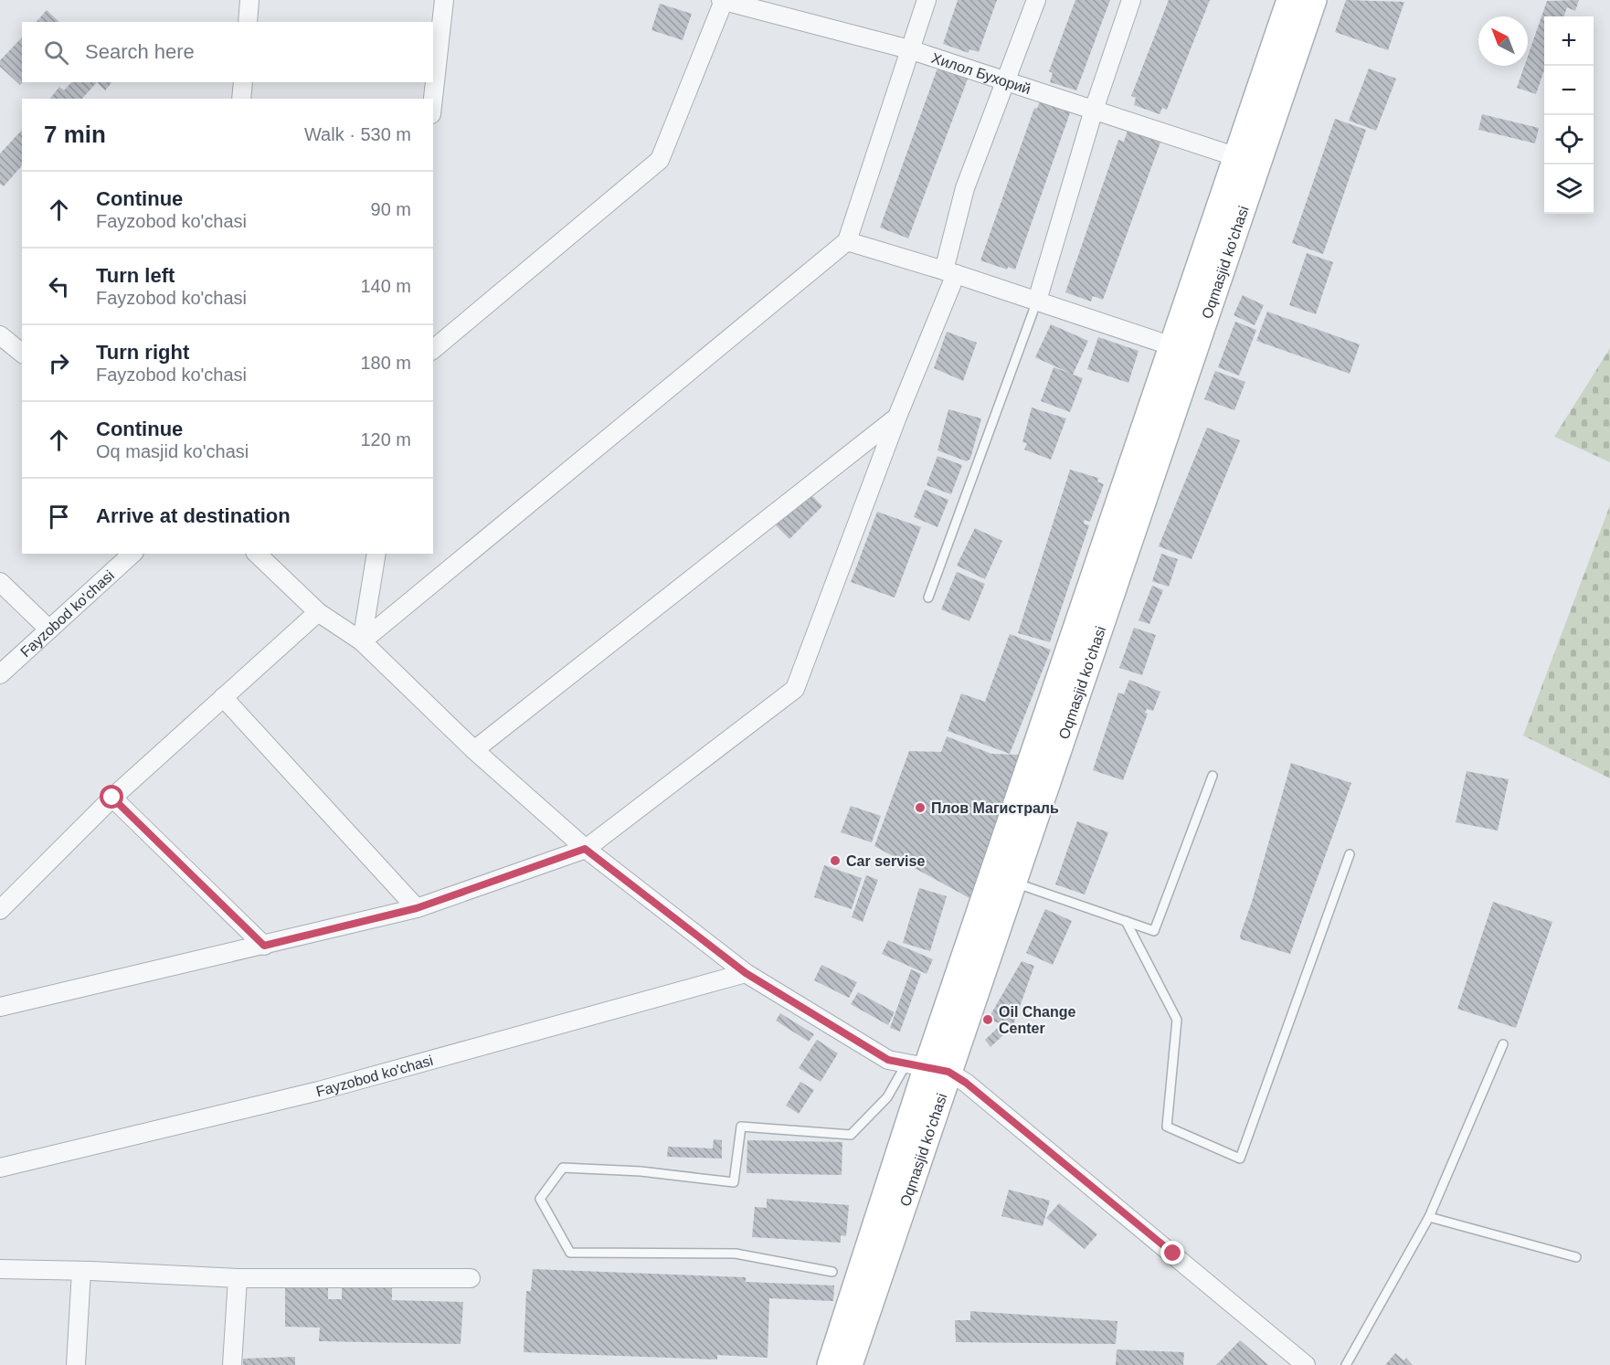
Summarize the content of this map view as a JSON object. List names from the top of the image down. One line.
{"streets":{"main road":["Oqmasjid ko'chasi"],"street":["Хилол Бухорий","Fayzobod ko'chasi"]},"crossings":[["Хилол Бухорий","Oqmasjid ko'chasi"]],"places":["Плов Магистраль","Car servise","Oil Change Center"],"north":"top left","page":{"map_buttons":["+","−"],"search":"Search here","heading":["7 min","Walk · 530 m"],"list":[["Continue","Fayzobod ko'chasi","90 m"],["Turn left","Fayzobod ko'chasi","140 m"],["Turn right","Fayzobod ko'chasi","180 m"],["Continue","Oq masjid ko'chasi","120 m"],"Arrive at destination"]}}
